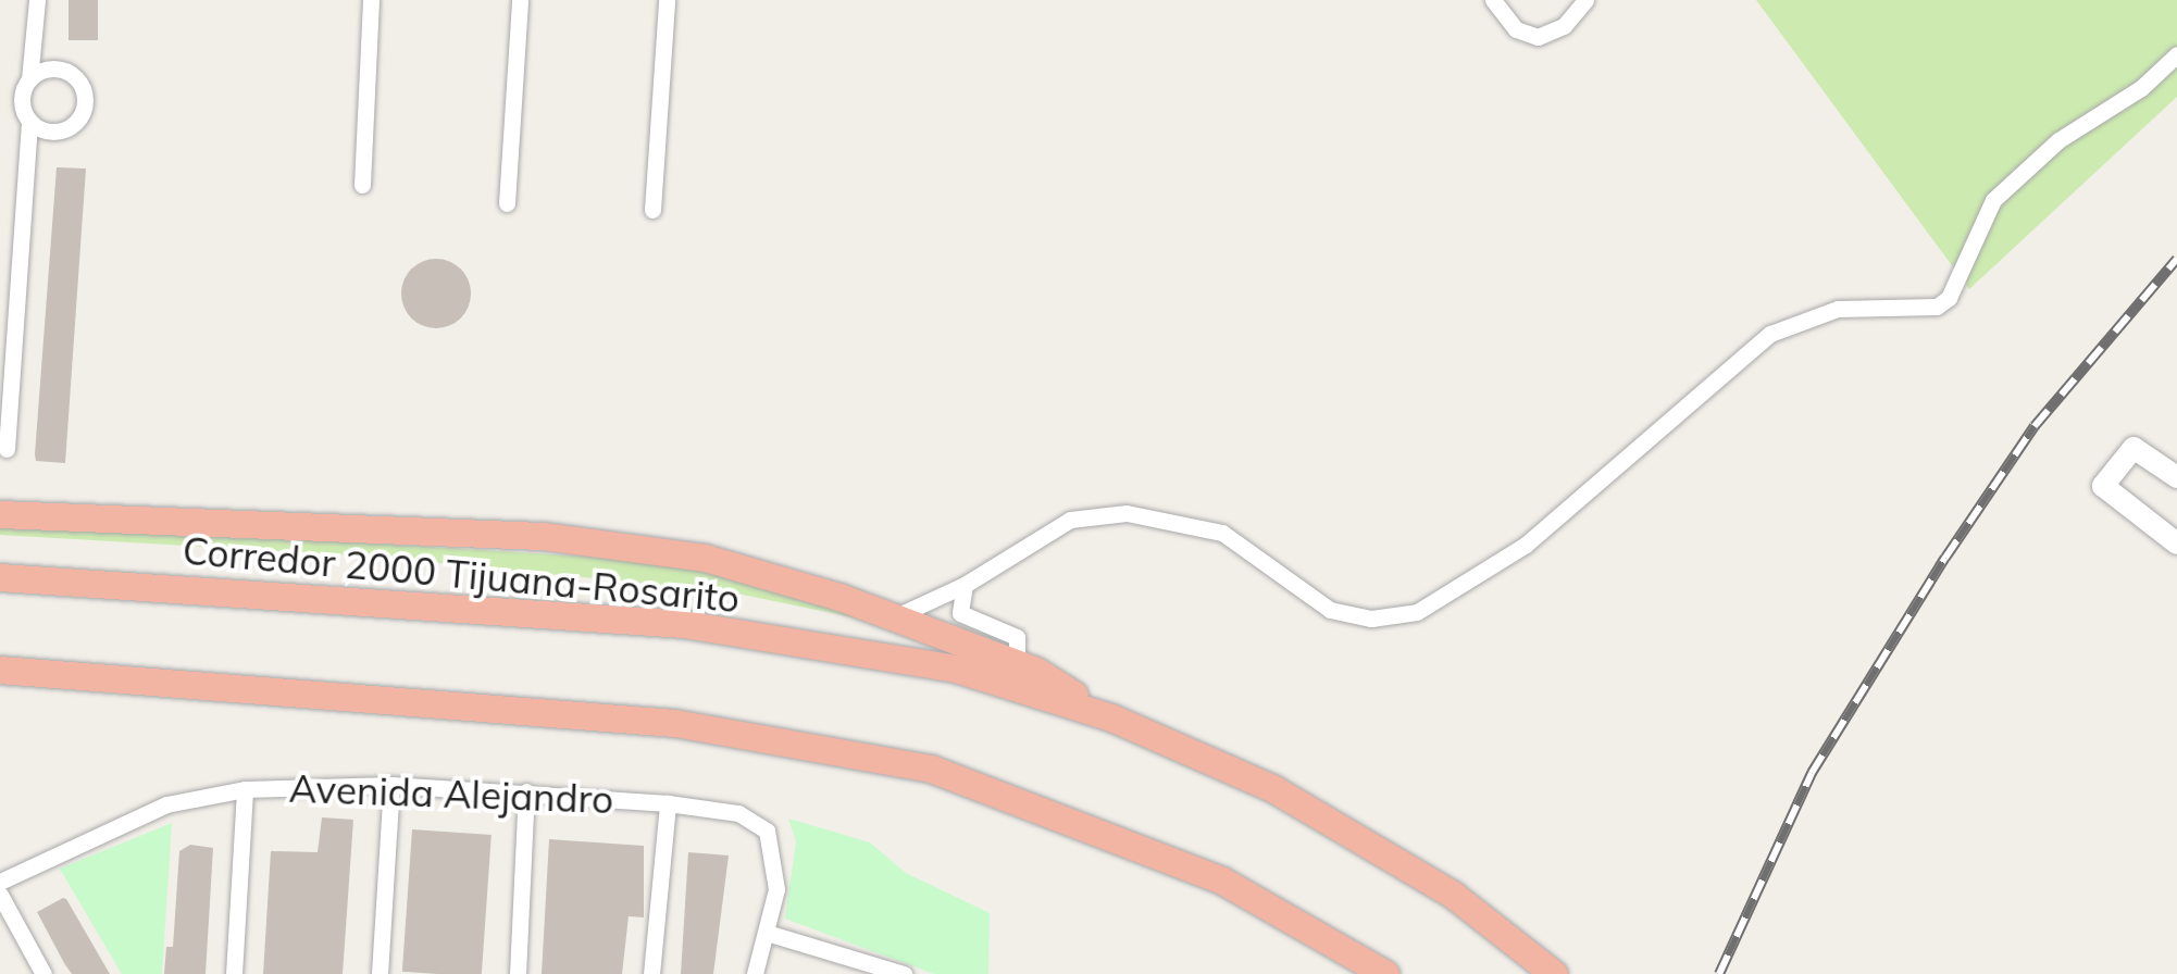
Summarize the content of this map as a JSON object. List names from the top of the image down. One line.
{"streets":{"highway":["Corredor 2000 Tijuana-Rosarito"],"street":["Avenida Alejandro"]}}
